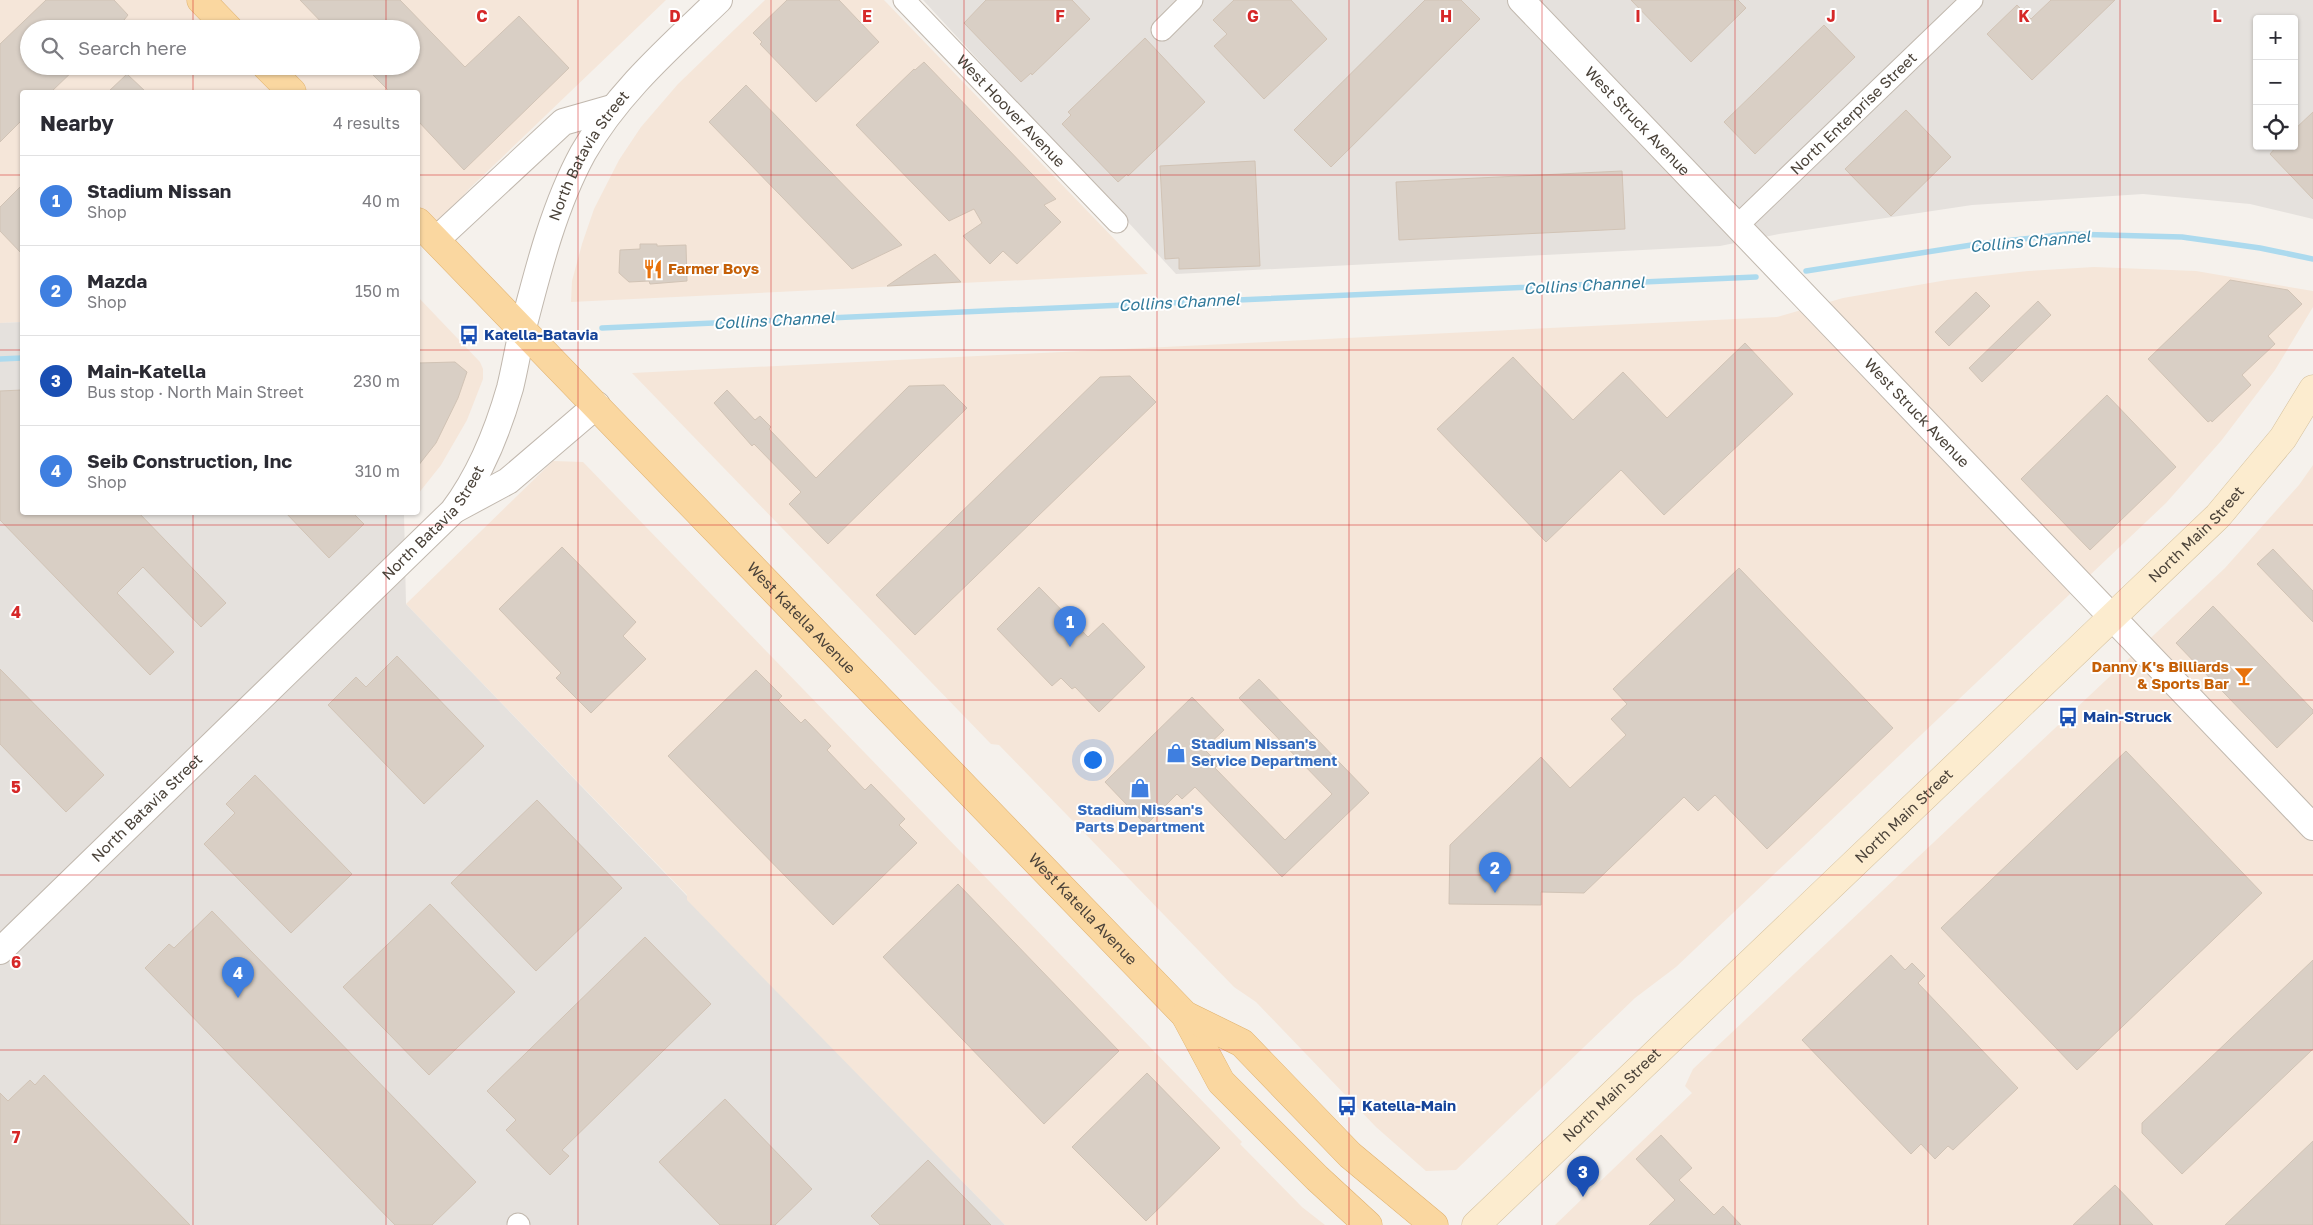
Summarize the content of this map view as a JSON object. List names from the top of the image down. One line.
{"streets":{"main road":["North Main Street","West Katella Avenue"],"street":["West Hoover Avenue","North Enterprise Street","West Struck Avenue","North Batavia Street"]},"crossings":[["North Enterprise Street","West Struck Avenue"],["West Struck Avenue","North Main Street"],["North Batavia Street","West Katella Avenue"]],"water":["Collins Channel"],"places":{"restaurant":["Farmer Boys"],"bus stop":["Katella-Batavia","Main-Struck","Katella-Main"],"bar":["Danny K's Billiards & Sports Bar"],"shop":["Stadium Nissan's Service Department","Stadium Nissan's Parts Department"]},"page":{"map_buttons":["+","−"],"search":"Search here","heading":["Nearby","4 results"],"list":[{"mark":"1","name":"Stadium Nissan","note":"Shop","value":"40 m"},{"mark":"2","name":"Mazda","note":"Shop","value":"150 m"},{"mark":"3","name":"Main-Katella","note":"Bus stop · North Main Street","value":"230 m"},{"mark":"4","name":"Seib Construction, Inc","note":"Shop","value":"310 m"}],"pins":["1","2","4","3"]},"grid":{"columns":["C","D","E","F","G","H","I","J","K","L"],"rows":["4","5","6","7"]}}
